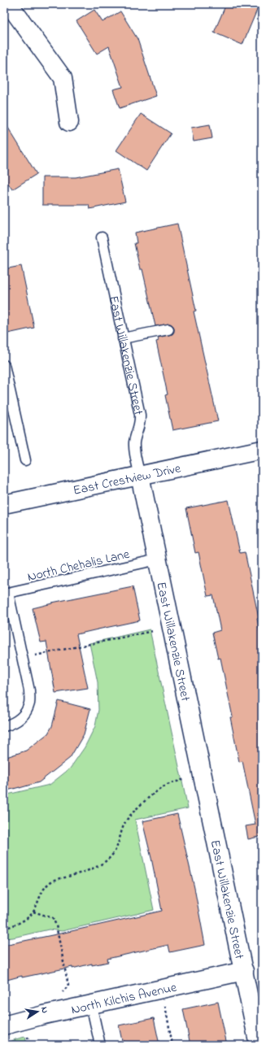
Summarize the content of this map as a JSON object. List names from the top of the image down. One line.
{"streets":{"street":["East Willakenzie Street","East Crestview Drive","North Kilchis Avenue"],"lane":["North Chehalis Lane"]},"crossings":[["East Willakenzie Street","East Crestview Drive"],["East Willakenzie Street","North Chehalis Lane"],["East Willakenzie Street","North Kilchis Avenue"]],"north":"right"}
